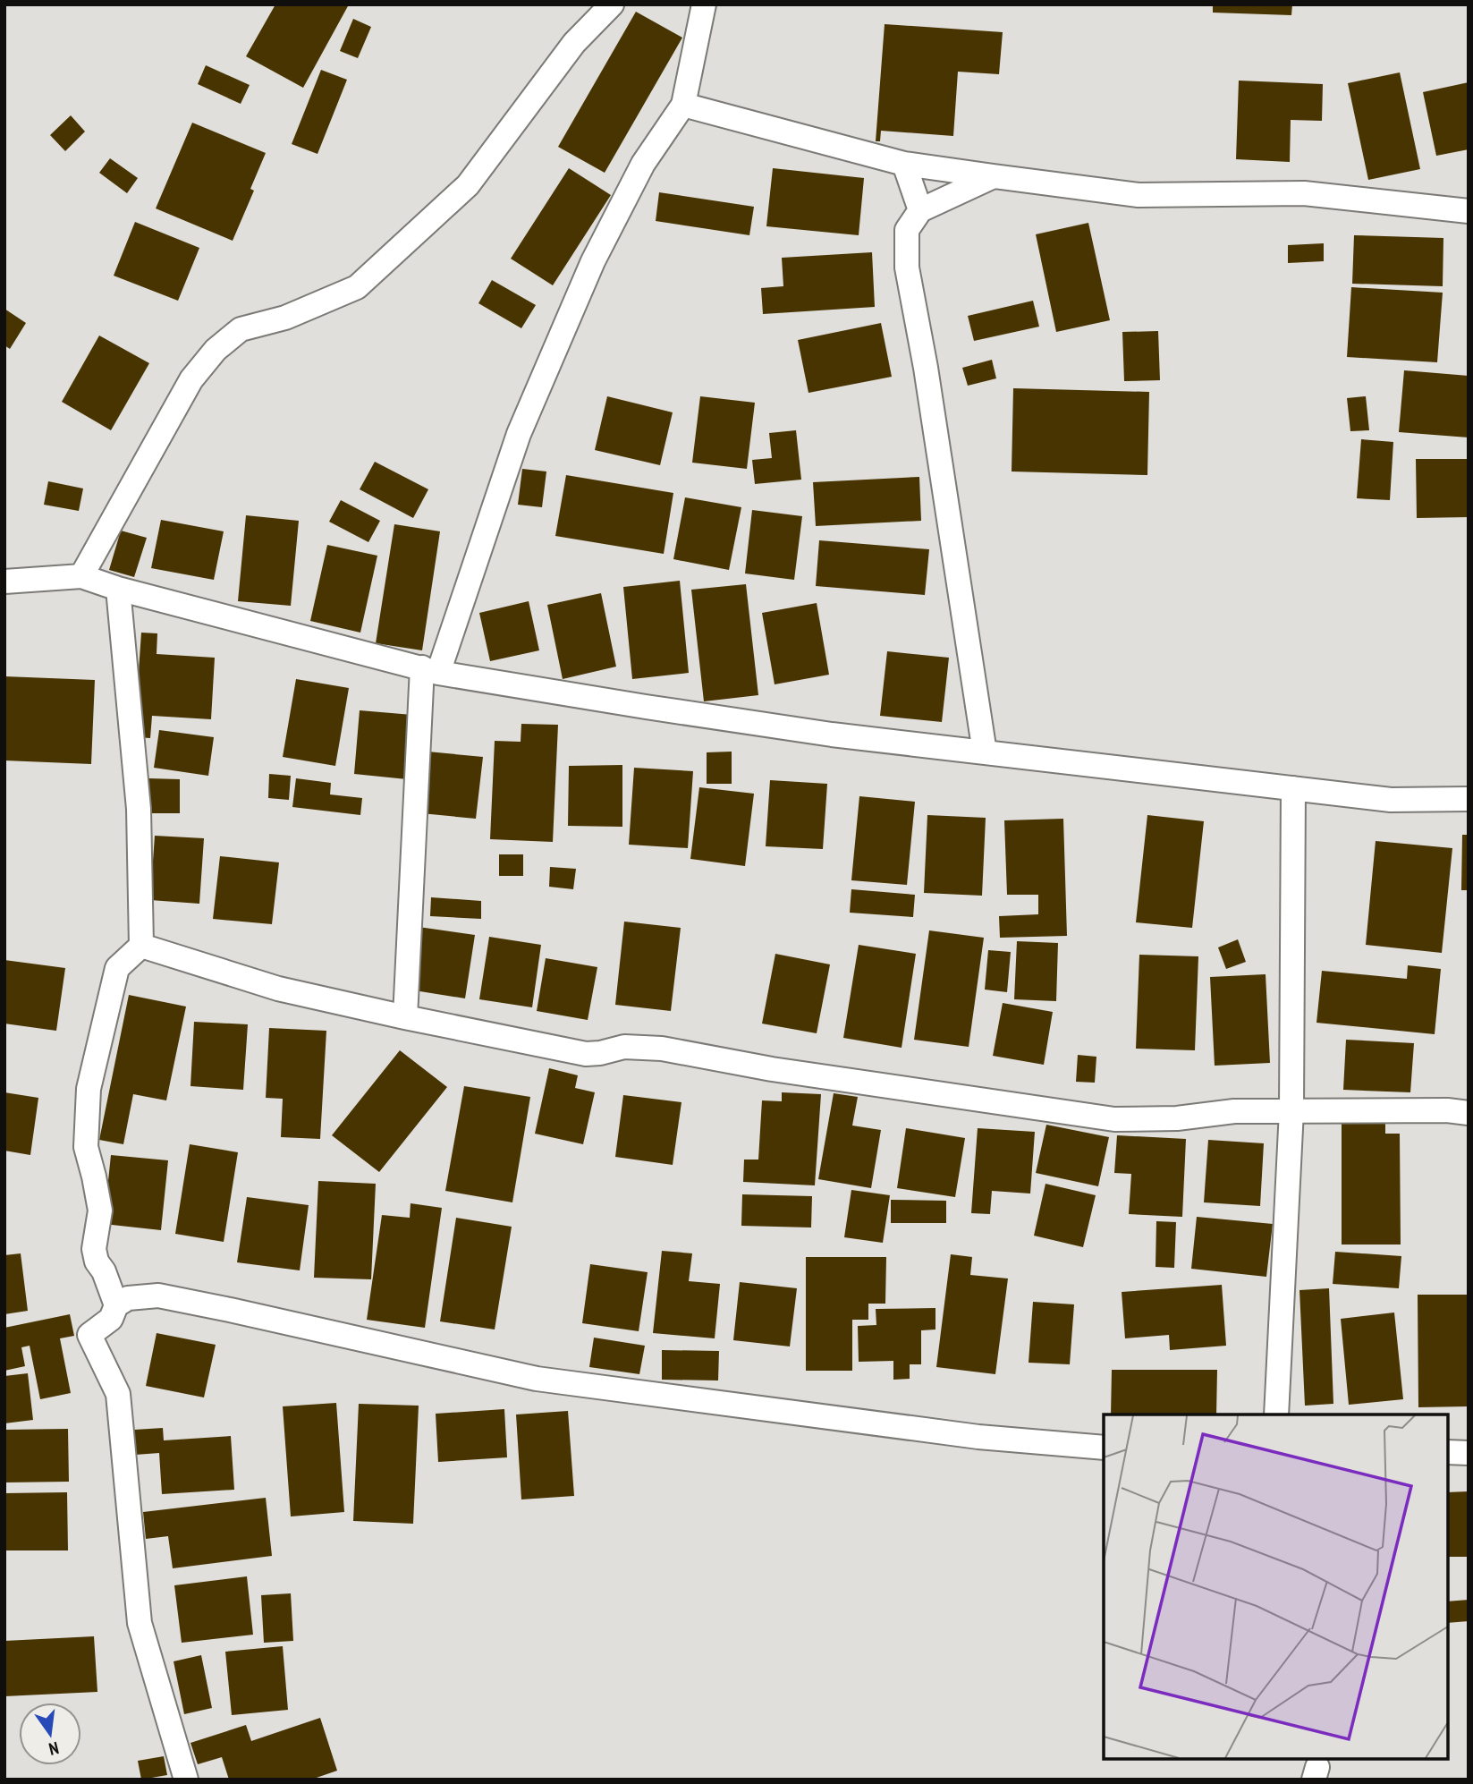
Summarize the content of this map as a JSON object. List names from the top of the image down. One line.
{"north":"bottom"}
